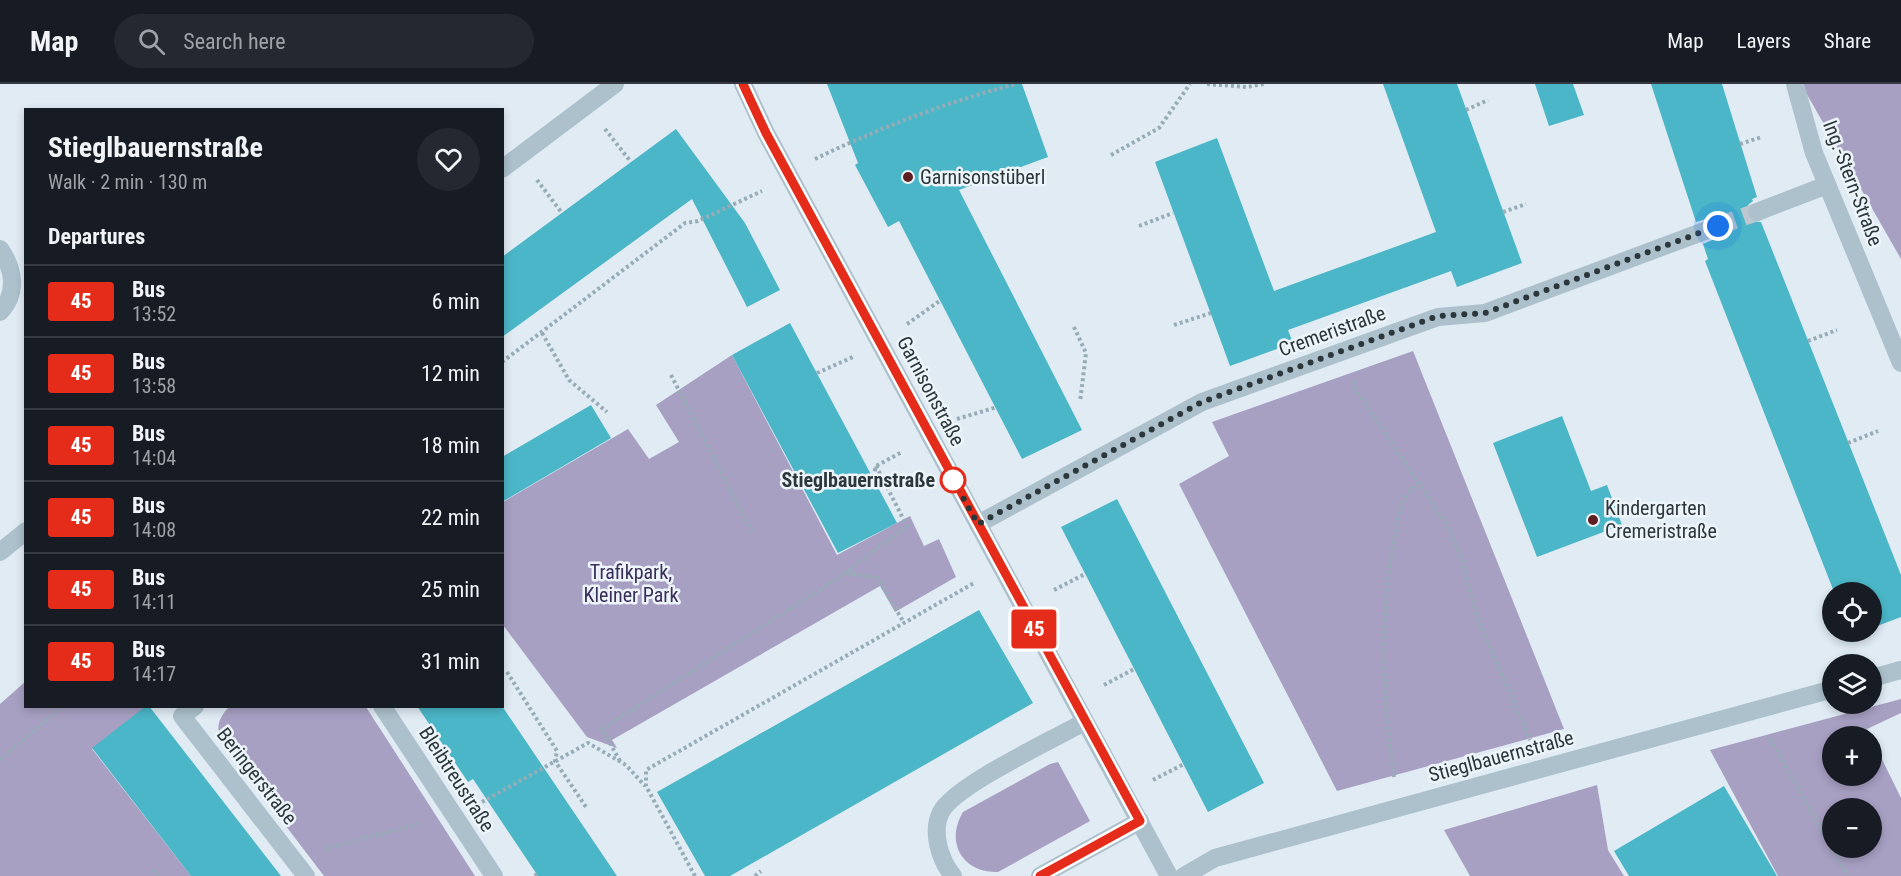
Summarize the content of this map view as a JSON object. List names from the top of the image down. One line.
{"streets":{"street":["Ing.-Stern-Straße","Cremeristraße","Garnisonstraße","Stieglbauernstraße","Beringerstraße","Bleibtreustraße"]},"crossings":[["Cremeristraße","Garnisonstraße"]],"parks":["Trafikpark, Kleiner Park"],"places":["Garnisonstüberl","Stieglbauernstraße","Kindergarten Cremeristraße"],"lines":["bus line 45"],"page":{"header":"Map","search":"Search here","nav":["Map","Layers","Share"],"on_map":"45","heading":[["Stieglbauernstraße","Walk · 2 min · 130 m"],"Departures"],"list":[{"mark":"45","name":"Bus","note":"13:52","value":"6 min"},{"mark":"45","name":"Bus","note":"13:58","value":"12 min"},{"mark":"45","name":"Bus","note":"14:04","value":"18 min"},{"mark":"45","name":"Bus","note":"14:08","value":"22 min"},{"mark":"45","name":"Bus","note":"14:11","value":"25 min"},{"mark":"45","name":"Bus","note":"14:17","value":"31 min"}],"map_buttons":["+","−"]}}
